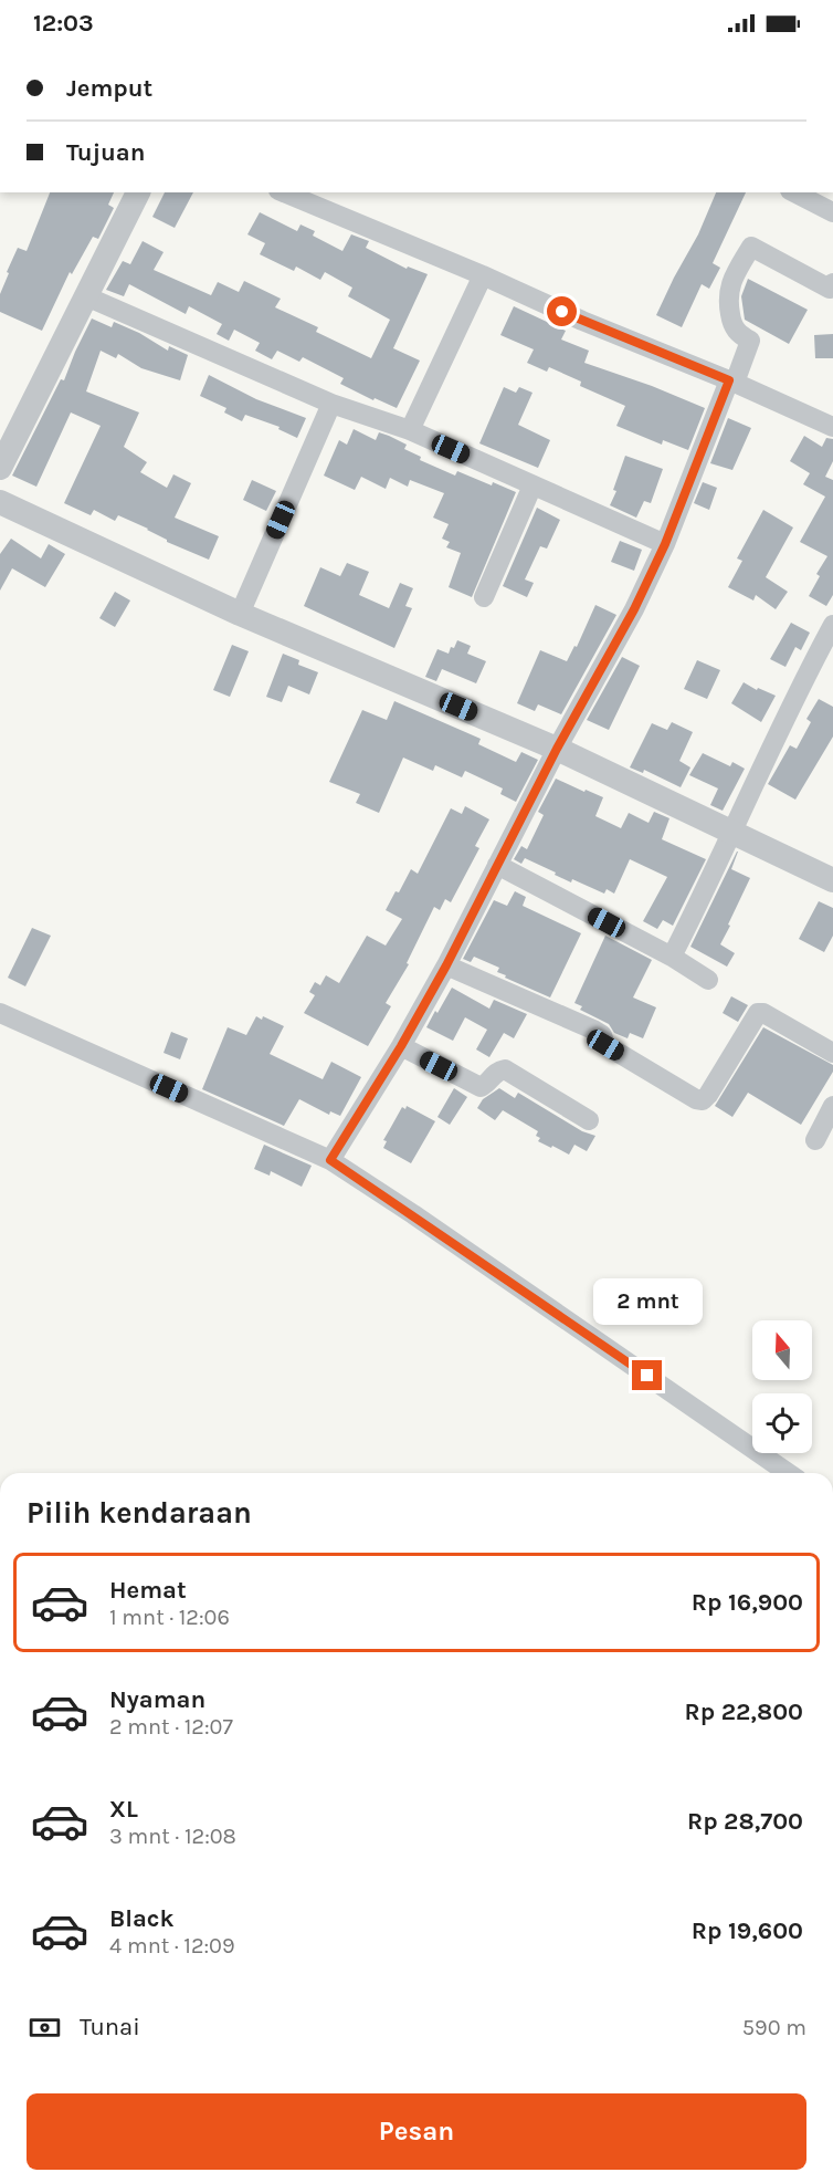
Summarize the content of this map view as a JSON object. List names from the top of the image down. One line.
{"north":"top","page":{"status":"12:03","banner":["Jemput","Tujuan"],"bubble":"2 mnt","heading":"Pilih kendaraan","list":[{"name":"Hemat","note":"1 mnt · 12:06","value":"Rp 16,900"},{"name":"Nyaman","note":"2 mnt · 12:07","value":"Rp 22,800"},{"name":"XL","note":"3 mnt · 12:08","value":"Rp 28,700"},{"name":"Black","note":"4 mnt · 12:09","value":"Rp 19,600"}],"pay":["Tunai","590 m"],"buttons":"Pesan"}}
